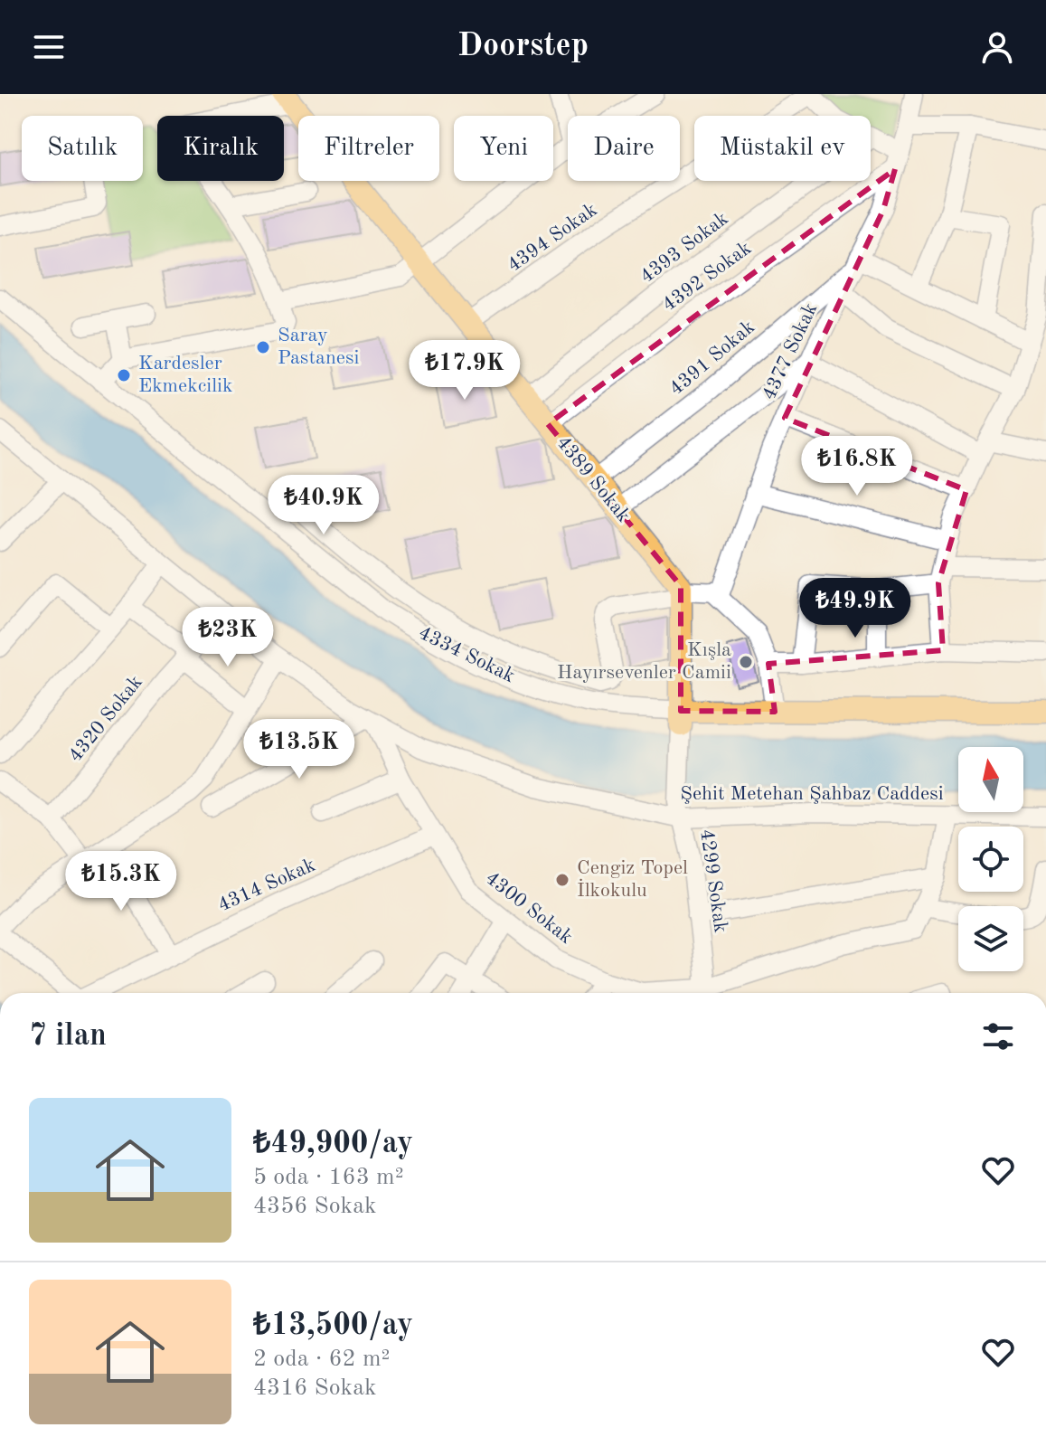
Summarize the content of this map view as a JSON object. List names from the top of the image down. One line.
{"streets":{"main road":["4389 Sokak","4334 Sokak"],"street":["4394 Sokak","4393 Sokak","4392 Sokak","4377 Sokak","4391 Sokak","4320 Sokak","Şehit Metehan Şahbaz Caddesi","4299 Sokak","4314 Sokak","4300 Sokak"]},"crossings":[["4394 Sokak","4389 Sokak"],["4393 Sokak","4389 Sokak"],["4392 Sokak","4377 Sokak"],["4392 Sokak","4389 Sokak"],["4377 Sokak","4391 Sokak"],["4391 Sokak","4389 Sokak"],["4334 Sokak","4299 Sokak"],["4320 Sokak","Şehit Metehan Şahbaz Caddesi"],["Şehit Metehan Şahbaz Caddesi","4299 Sokak"],["Şehit Metehan Şahbaz Caddesi","4300 Sokak"],["4314 Sokak","4300 Sokak"]],"places":["Saray Pastanesi","Kardesler Ekmekcilik","Kışla Hayırsevenler Camii","Cengiz Topel İlkokulu"],"north":"top","page":{"header":"Doorstep","chip":["Satılık","Kiralık","Filtreler","Yeni","Daire","Müstakil ev"],"price":["₺17.9K","₺16.8K","₺40.9K","₺49.9K","₺23K","₺13.5K","₺15.3K"],"heading":"7 ilan","list":[{"name":"₺49,900/ay","note":"5 oda · 163 m² · 4356 Sokak"},{"name":"₺13,500/ay","note":"2 oda · 62 m² · 4316 Sokak"}]}}
